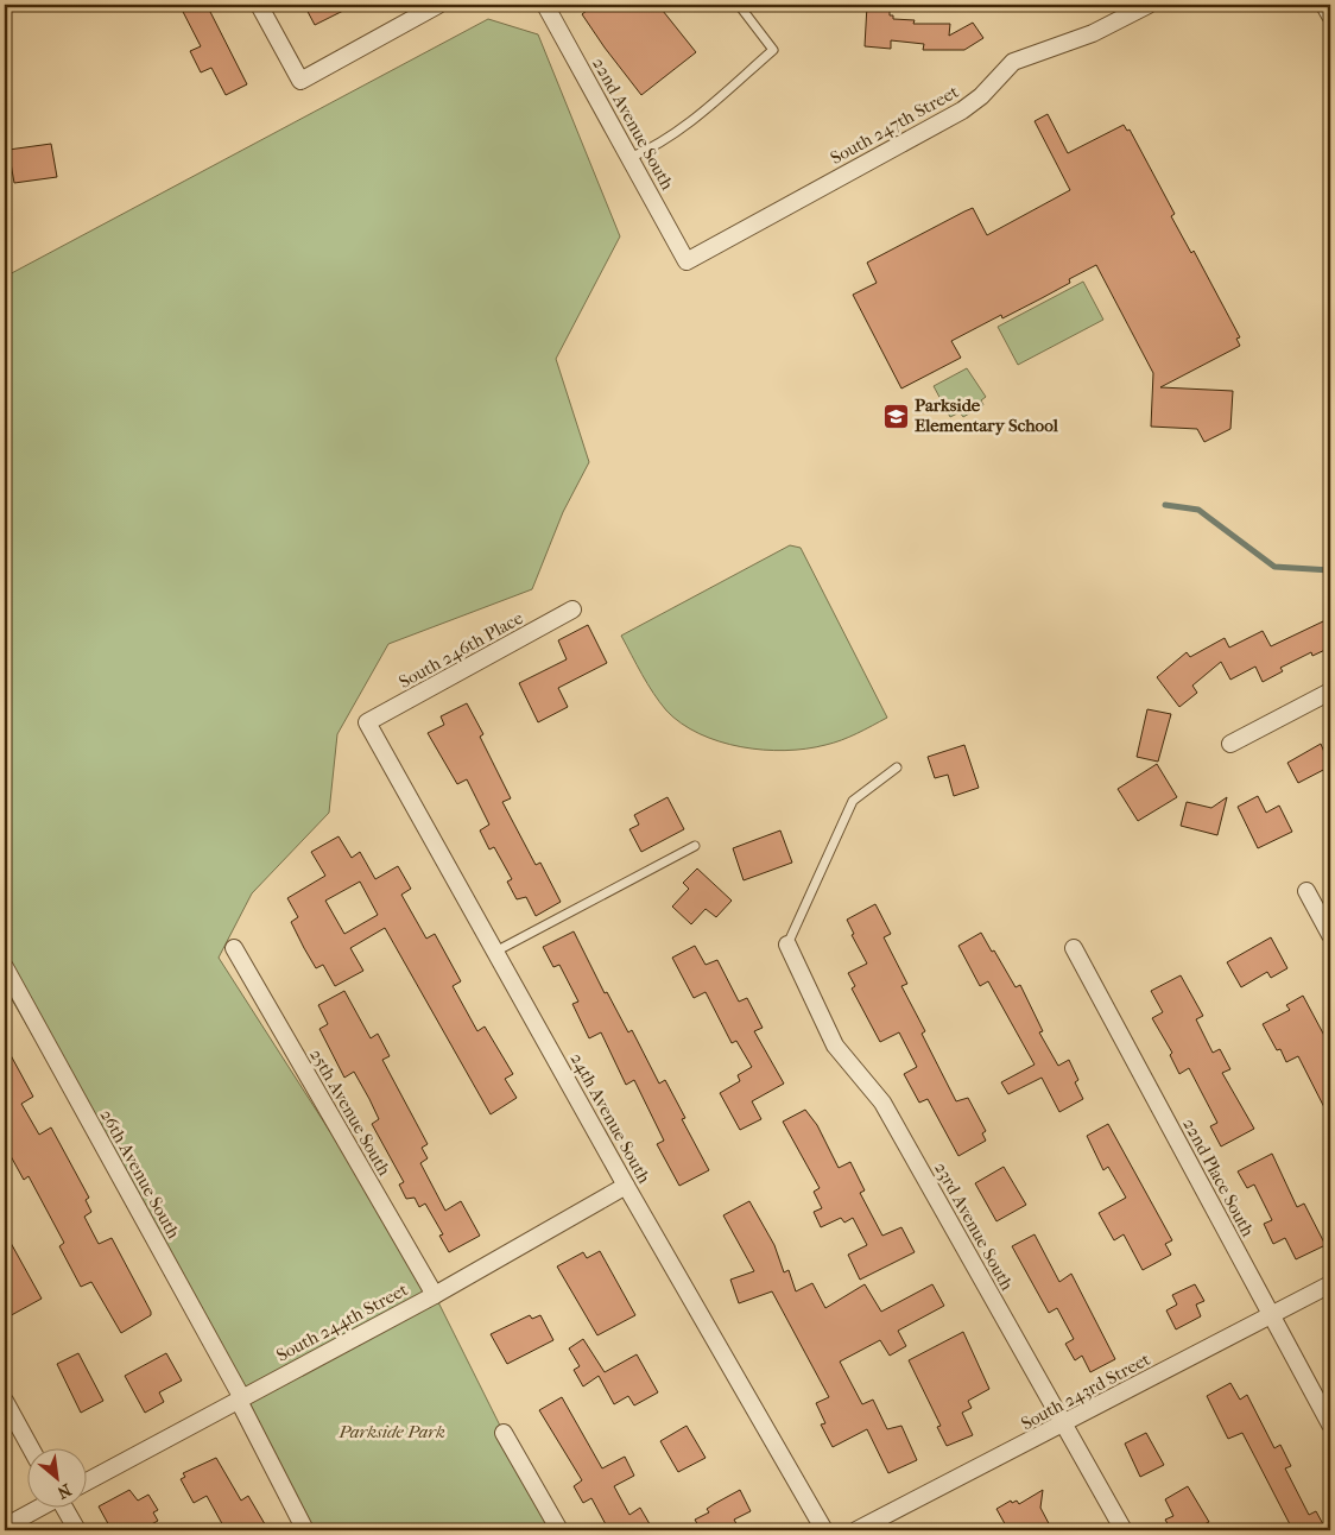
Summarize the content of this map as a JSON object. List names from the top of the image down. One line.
{"streets":{"street":["22nd Avenue South","South 247th Street","South 246th Place","25th Avenue South","24th Avenue South","26th Avenue South","22nd Place South","23rd Avenue South","South 244th Street","South 243rd Street"]},"crossings":[["22nd Avenue South","South 247th Street"],["South 246th Place","24th Avenue South"],["25th Avenue South","South 244th Street"],["24th Avenue South","South 244th Street"],["26th Avenue South","South 244th Street"],["22nd Place South","South 243rd Street"],["23rd Avenue South","South 243rd Street"]],"parks":["Parkside Park"],"places":{"school or university":["Parkside Elementary School"]},"north":"bottom right"}
